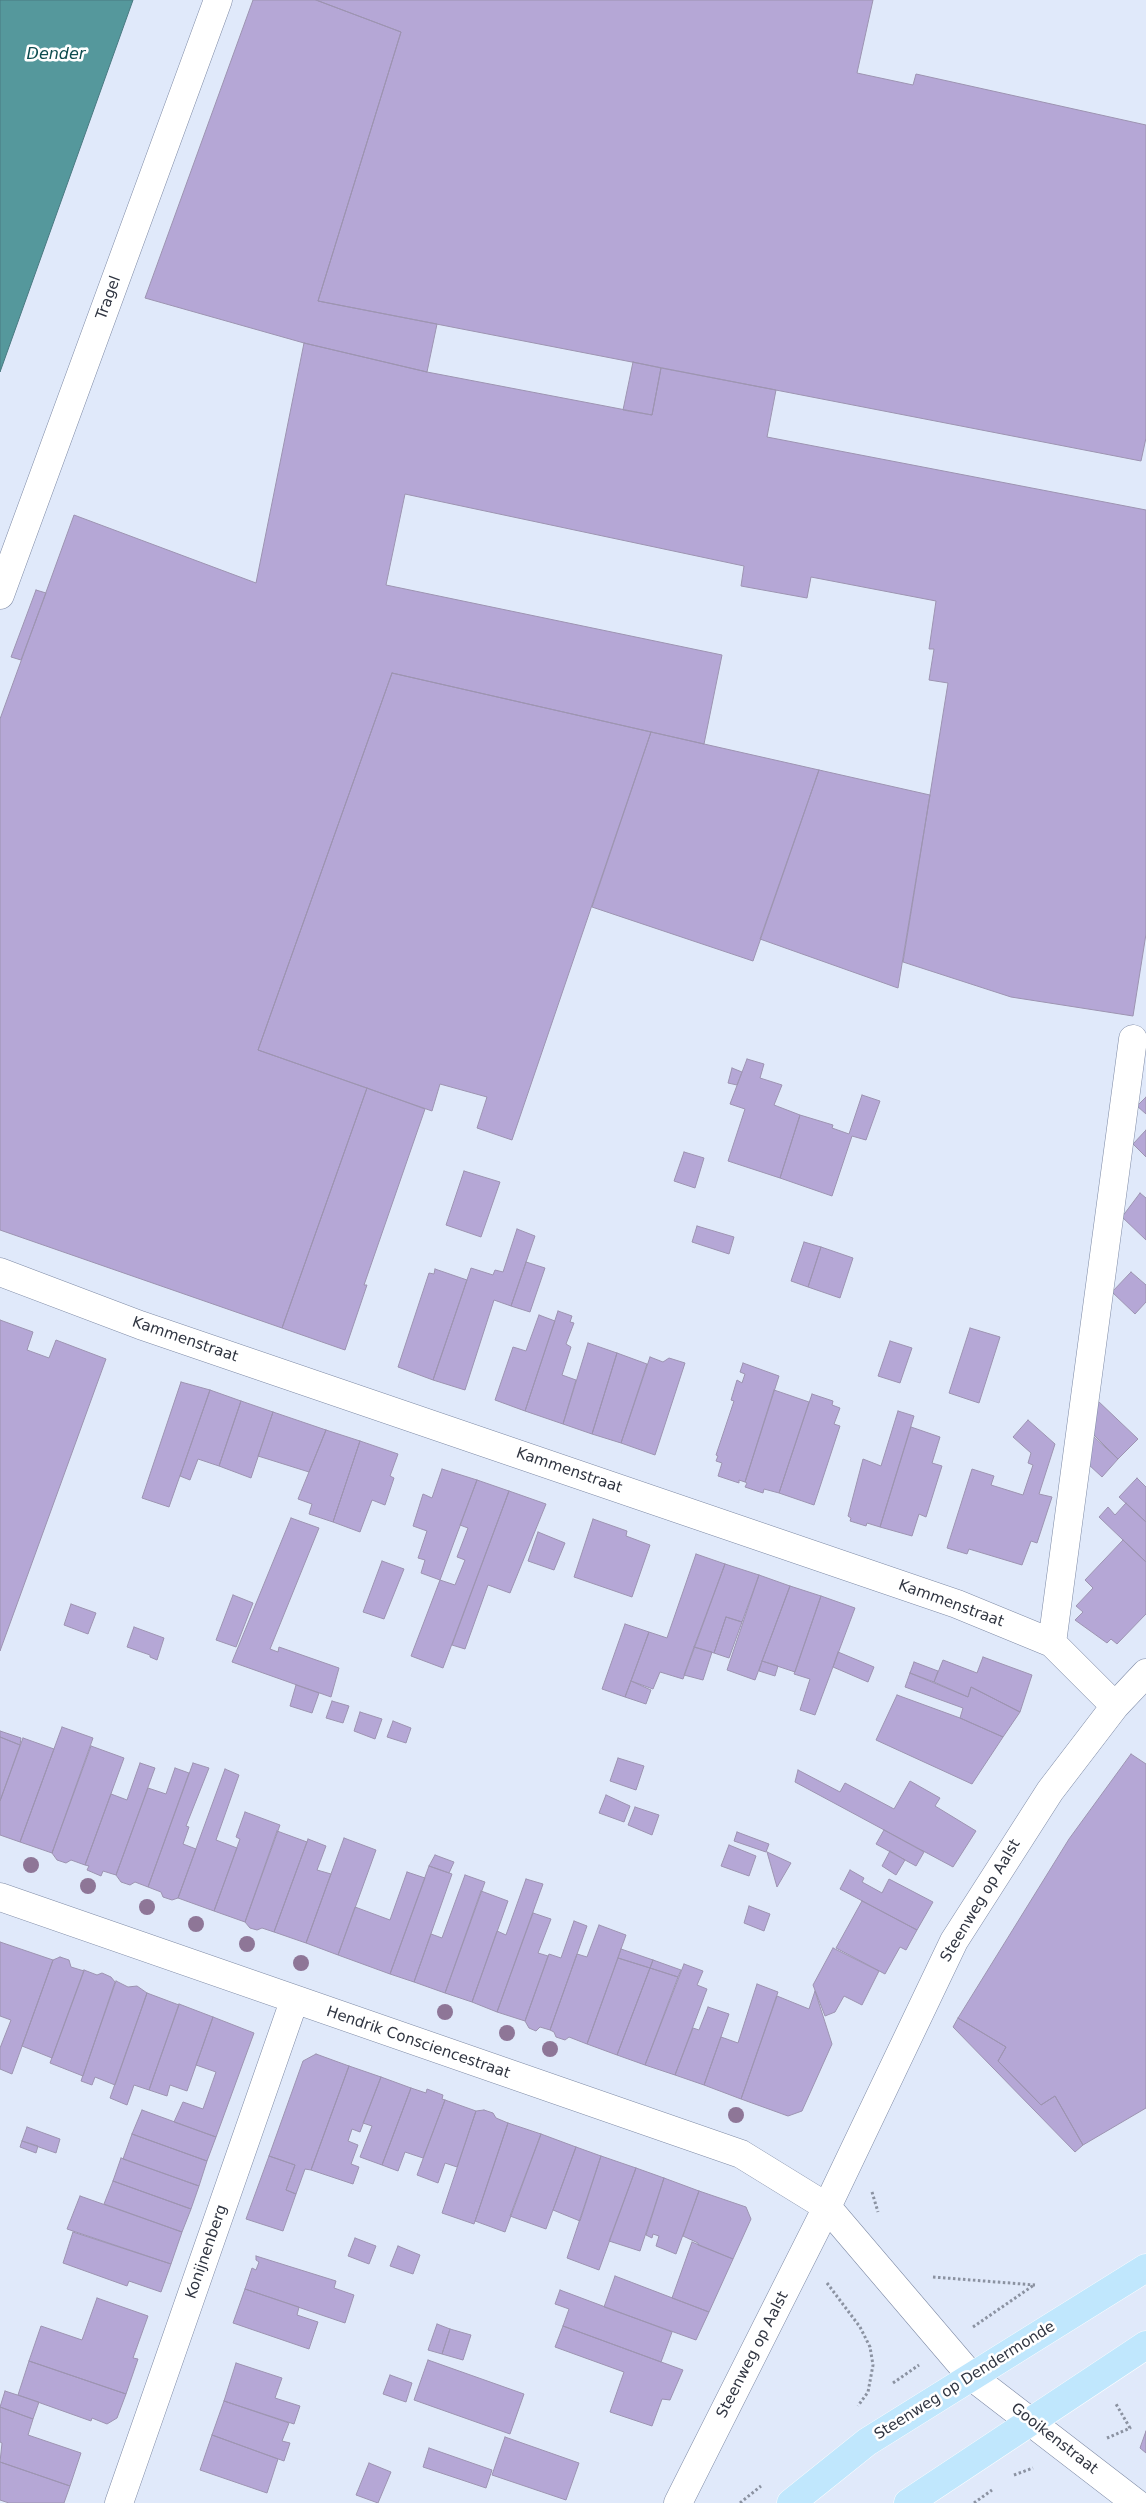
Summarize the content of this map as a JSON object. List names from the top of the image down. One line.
{"streets":{"main road":["Steenweg op Dendermonde"],"street":["Tragel","Kammenstraat","Steenweg op Aalst","Hendrik Consciencestraat","Konijnenberg","Gooikenstraat"]},"crossings":[["Kammenstraat","Steenweg op Aalst"],["Steenweg op Aalst","Hendrik Consciencestraat"],["Hendrik Consciencestraat","Konijnenberg"],["Steenweg op Dendermonde","Gooikenstraat"]],"water":["Dender"]}
